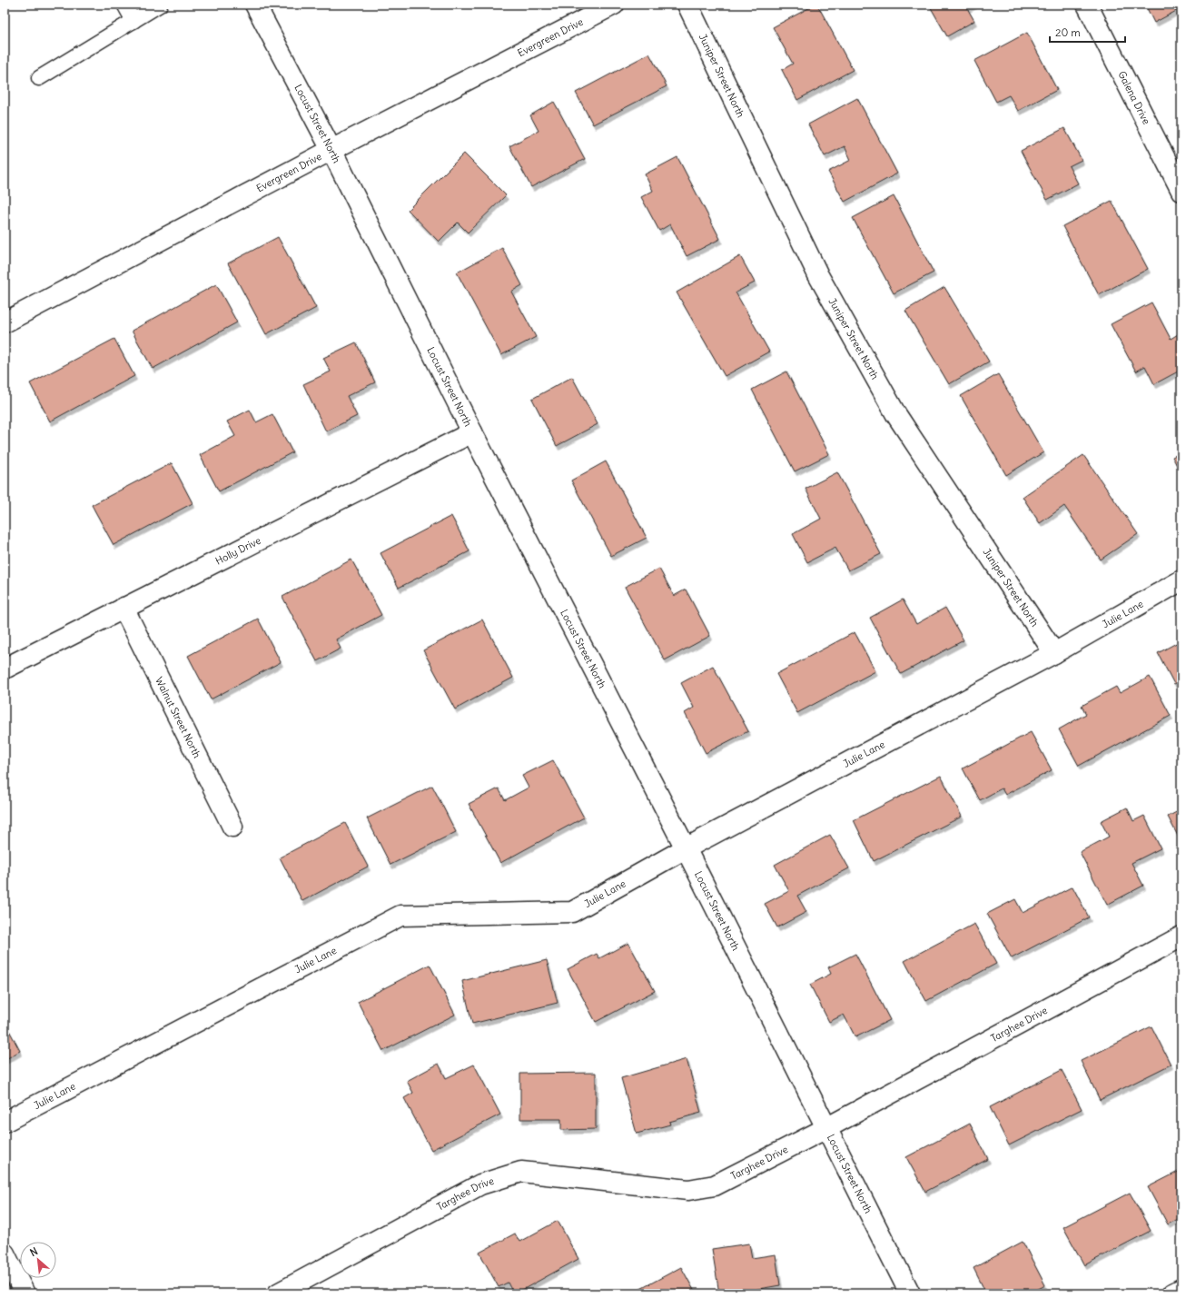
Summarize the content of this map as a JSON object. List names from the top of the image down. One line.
{"streets":{"street":["Evergreen Drive","Juniper Street North","Galena Drive","Locust Street North","Holly Drive","Julie Lane","Walnut Street North","Targhee Drive"]},"crossings":[["Evergreen Drive","Locust Street North"],["Juniper Street North","Julie Lane"],["Locust Street North","Holly Drive"],["Locust Street North","Julie Lane"],["Locust Street North","Targhee Drive"],["Holly Drive","Walnut Street North"]],"scale_bar":"20 m","north":"top left"}
